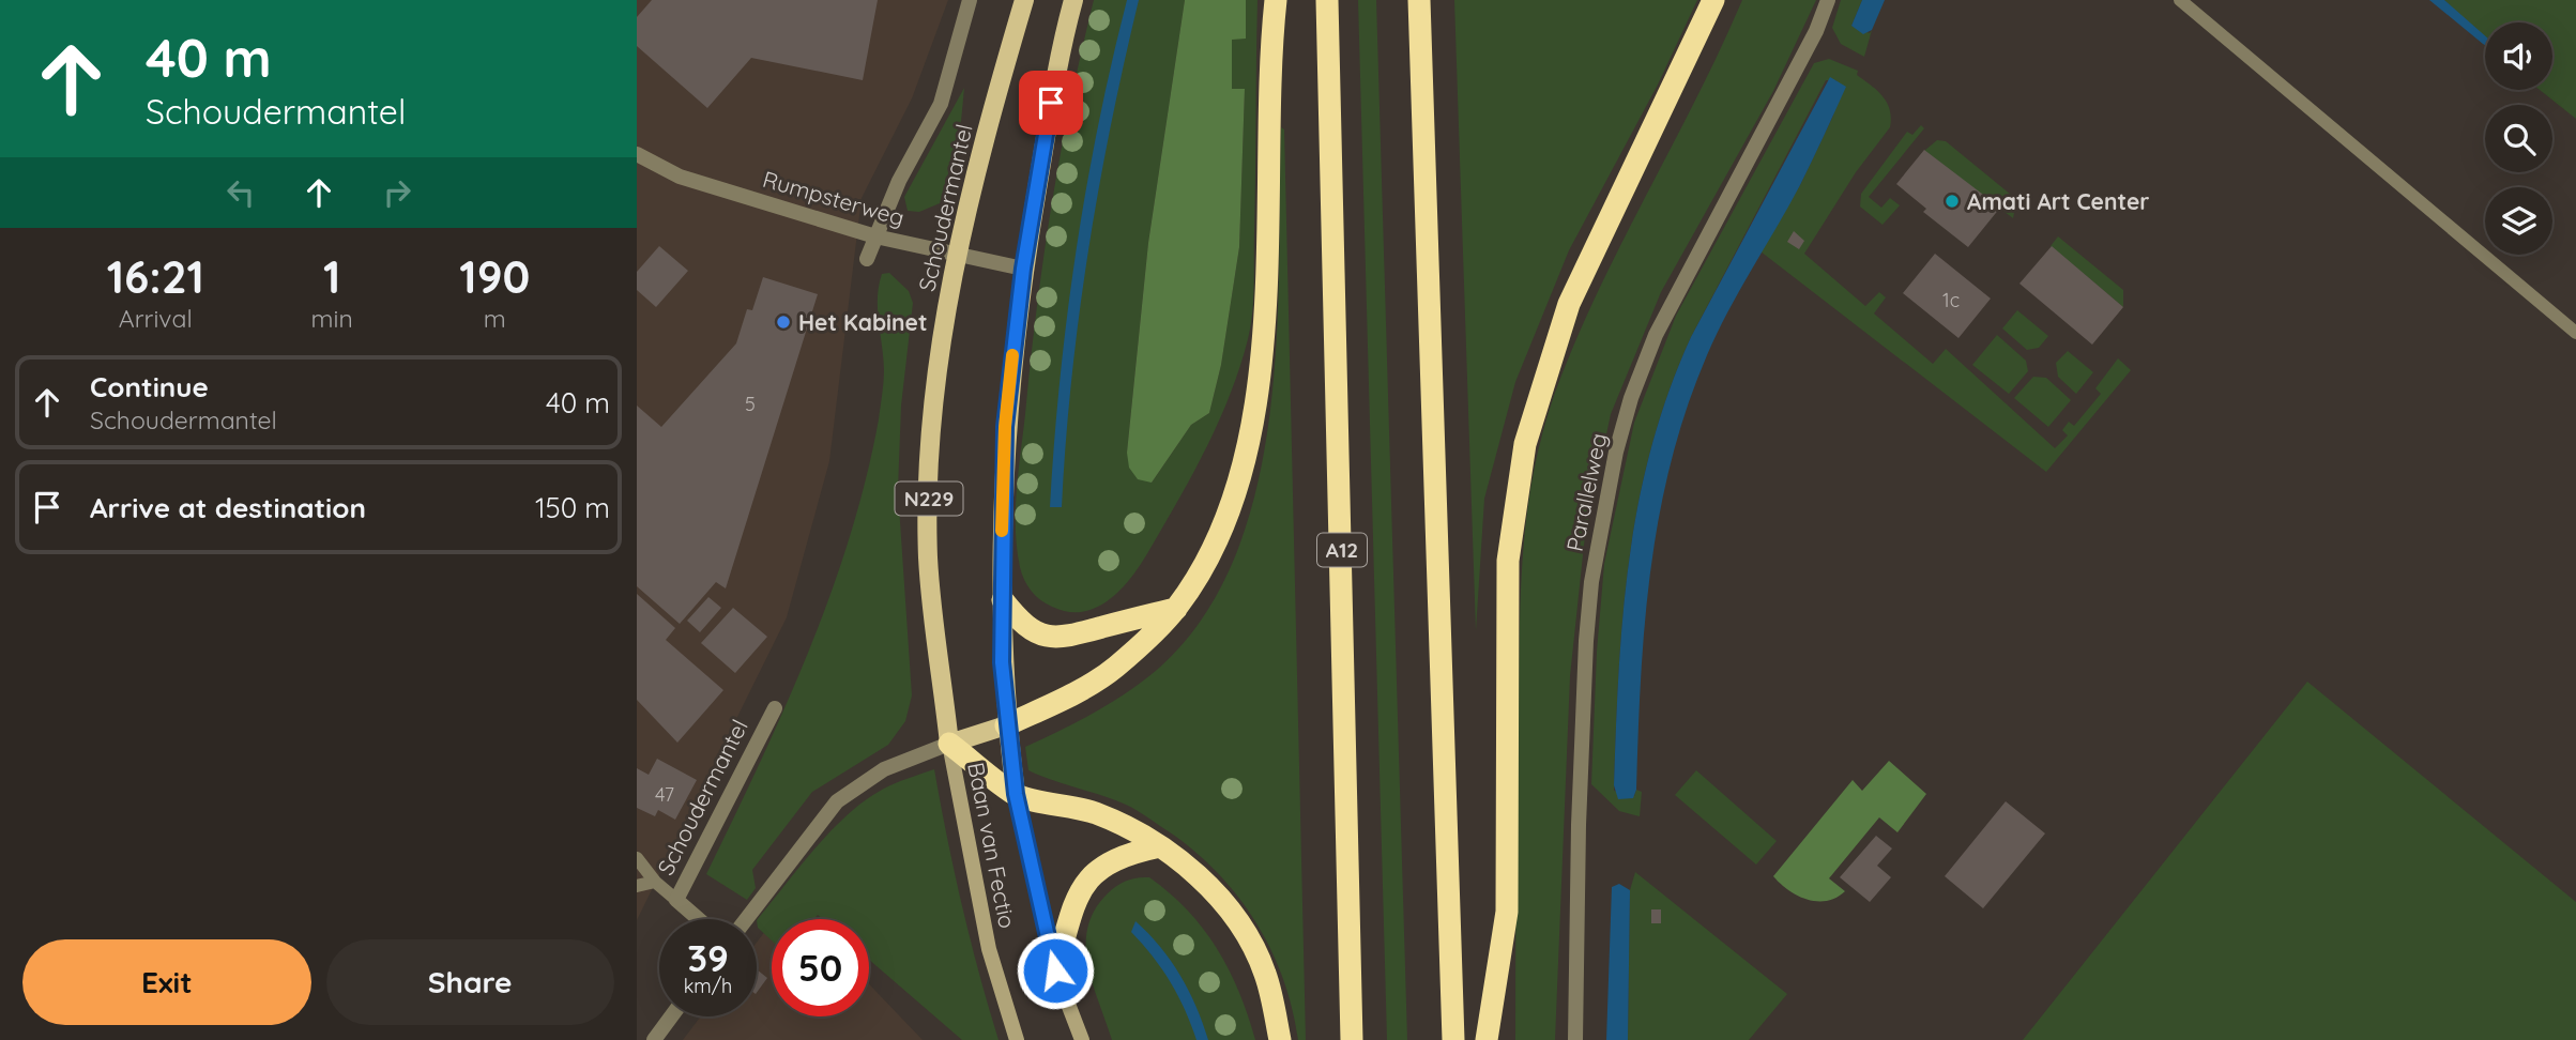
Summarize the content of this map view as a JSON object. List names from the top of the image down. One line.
{"streets":{"highway":["A12"],"main road":["Schoudermantel","N229","Baan van Fectio"],"street":["Rumpsterweg","Parallelweg"]},"crossings":[["Rumpsterweg","Schoudermantel"],["Schoudermantel","Baan van Fectio"]],"places":["Amati Art Center","Het Kabinet"],"house_numbers":["1c","5","47"],"page":{"turn":["40 m","Schoudermantel"],"eta":["16:21","Arrival","1","min","190","m"],"list":[{"name":"Continue","note":"Schoudermantel","value":"40 m"},{"name":"Arrive at destination","value":"150 m"}],"speed":"39 km/h","limit":"50","buttons":["Exit","Share"]}}
